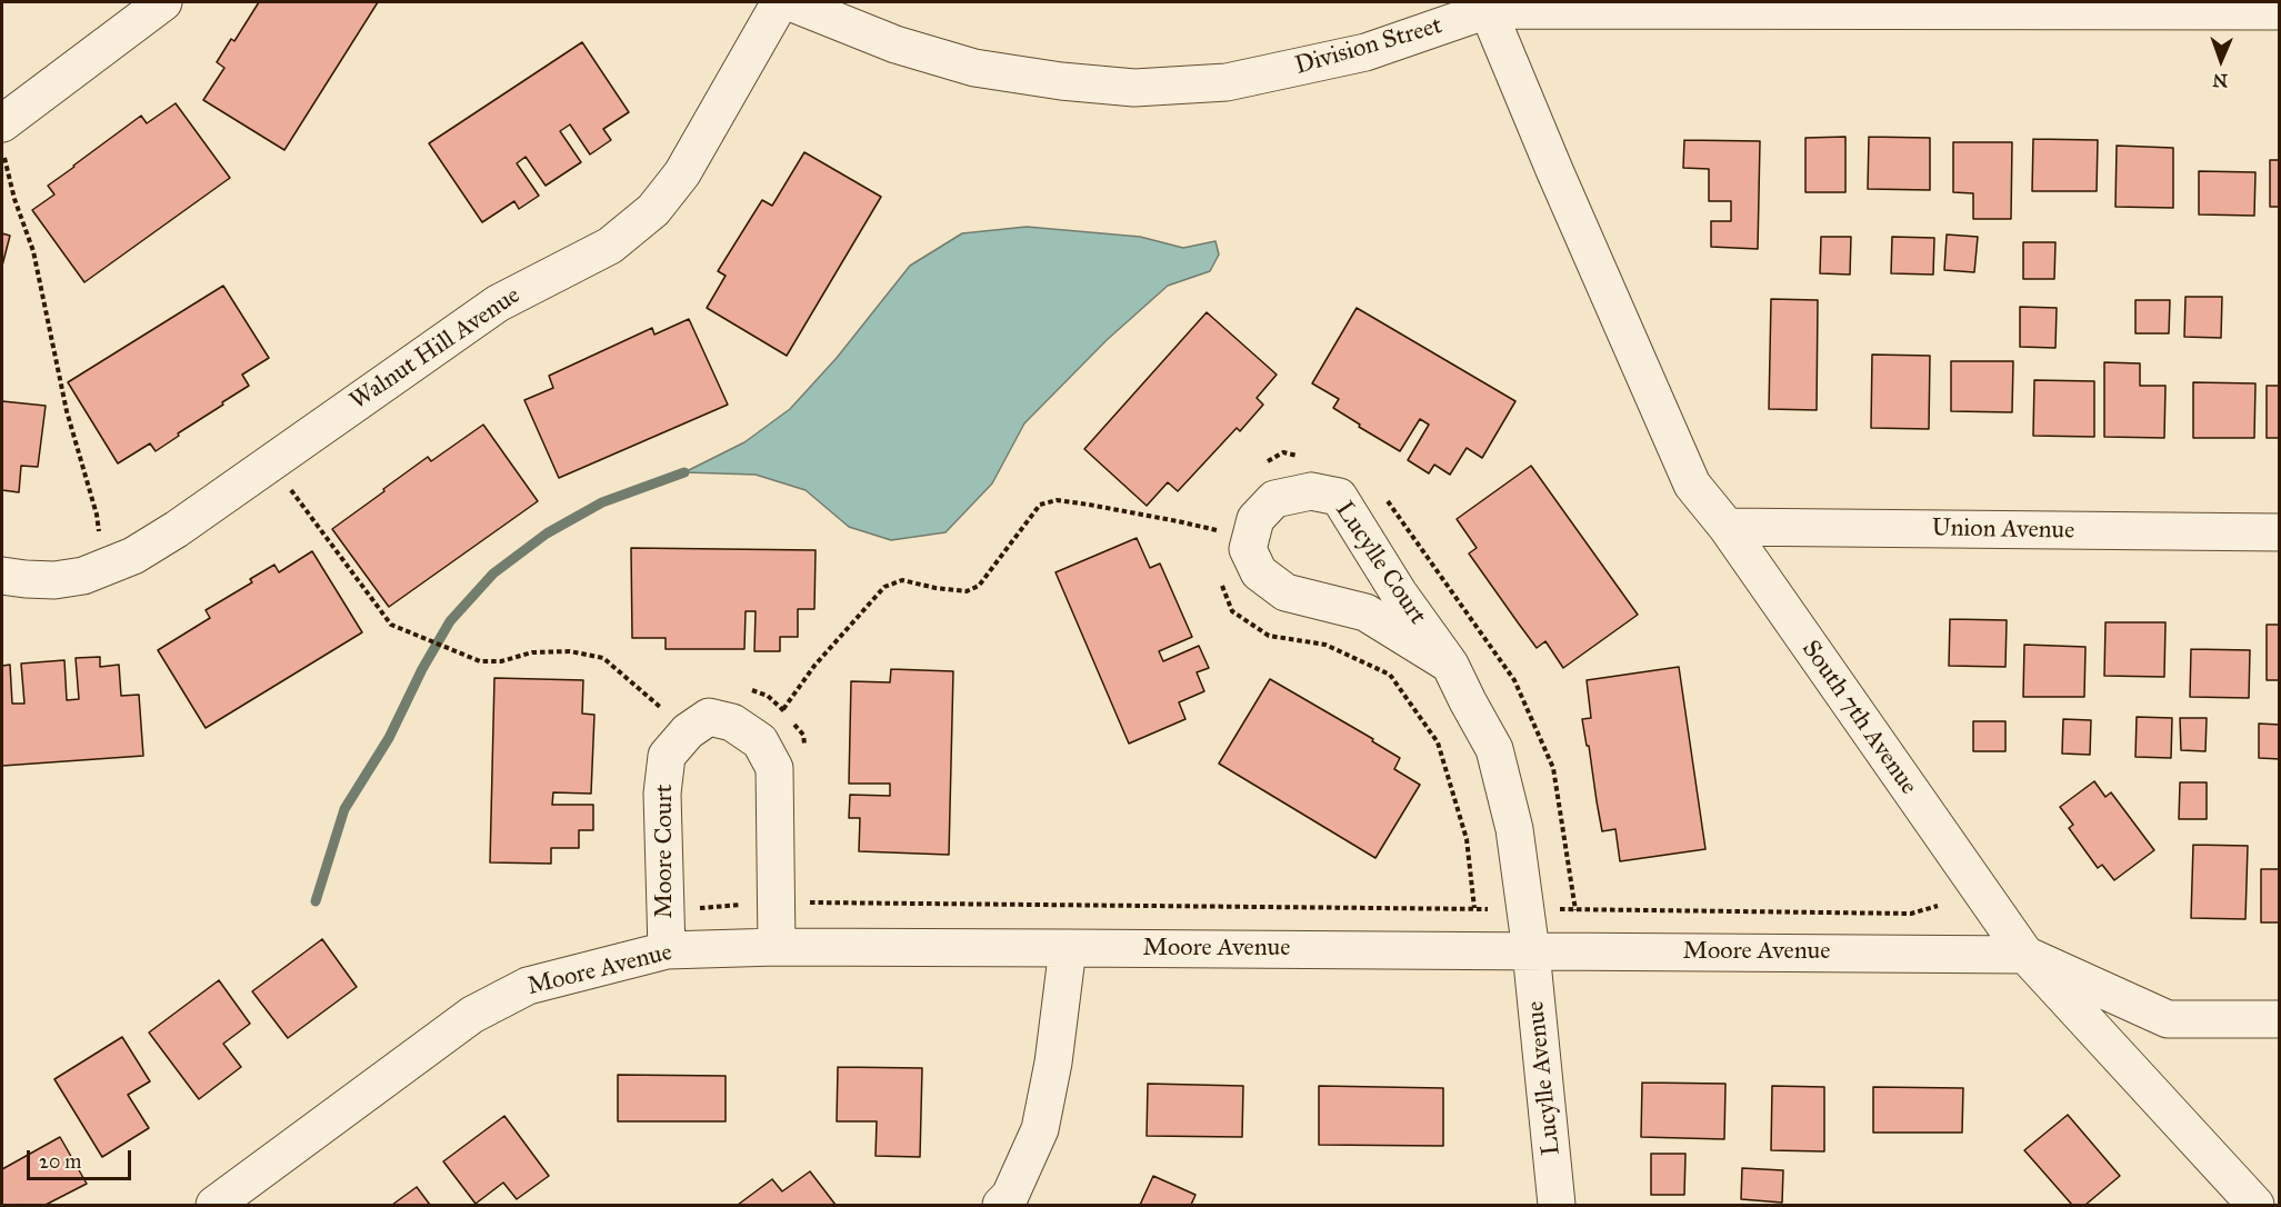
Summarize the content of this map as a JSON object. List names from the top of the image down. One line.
{"streets":{"street":["Division Street","Walnut Hill Avenue","Union Avenue","Lucylle Court","South 7th Avenue","Moore Court","Moore Avenue","Lucylle Avenue"]},"crossings":[["Division Street","South 7th Avenue"],["Union Avenue","South 7th Avenue"],["Lucylle Court","Moore Avenue"],["Lucylle Court","Lucylle Avenue"],["South 7th Avenue","Moore Avenue"],["Moore Court","Moore Avenue"],["Moore Avenue","Lucylle Avenue"]],"scale_bar":"20 m","north":"bottom"}
